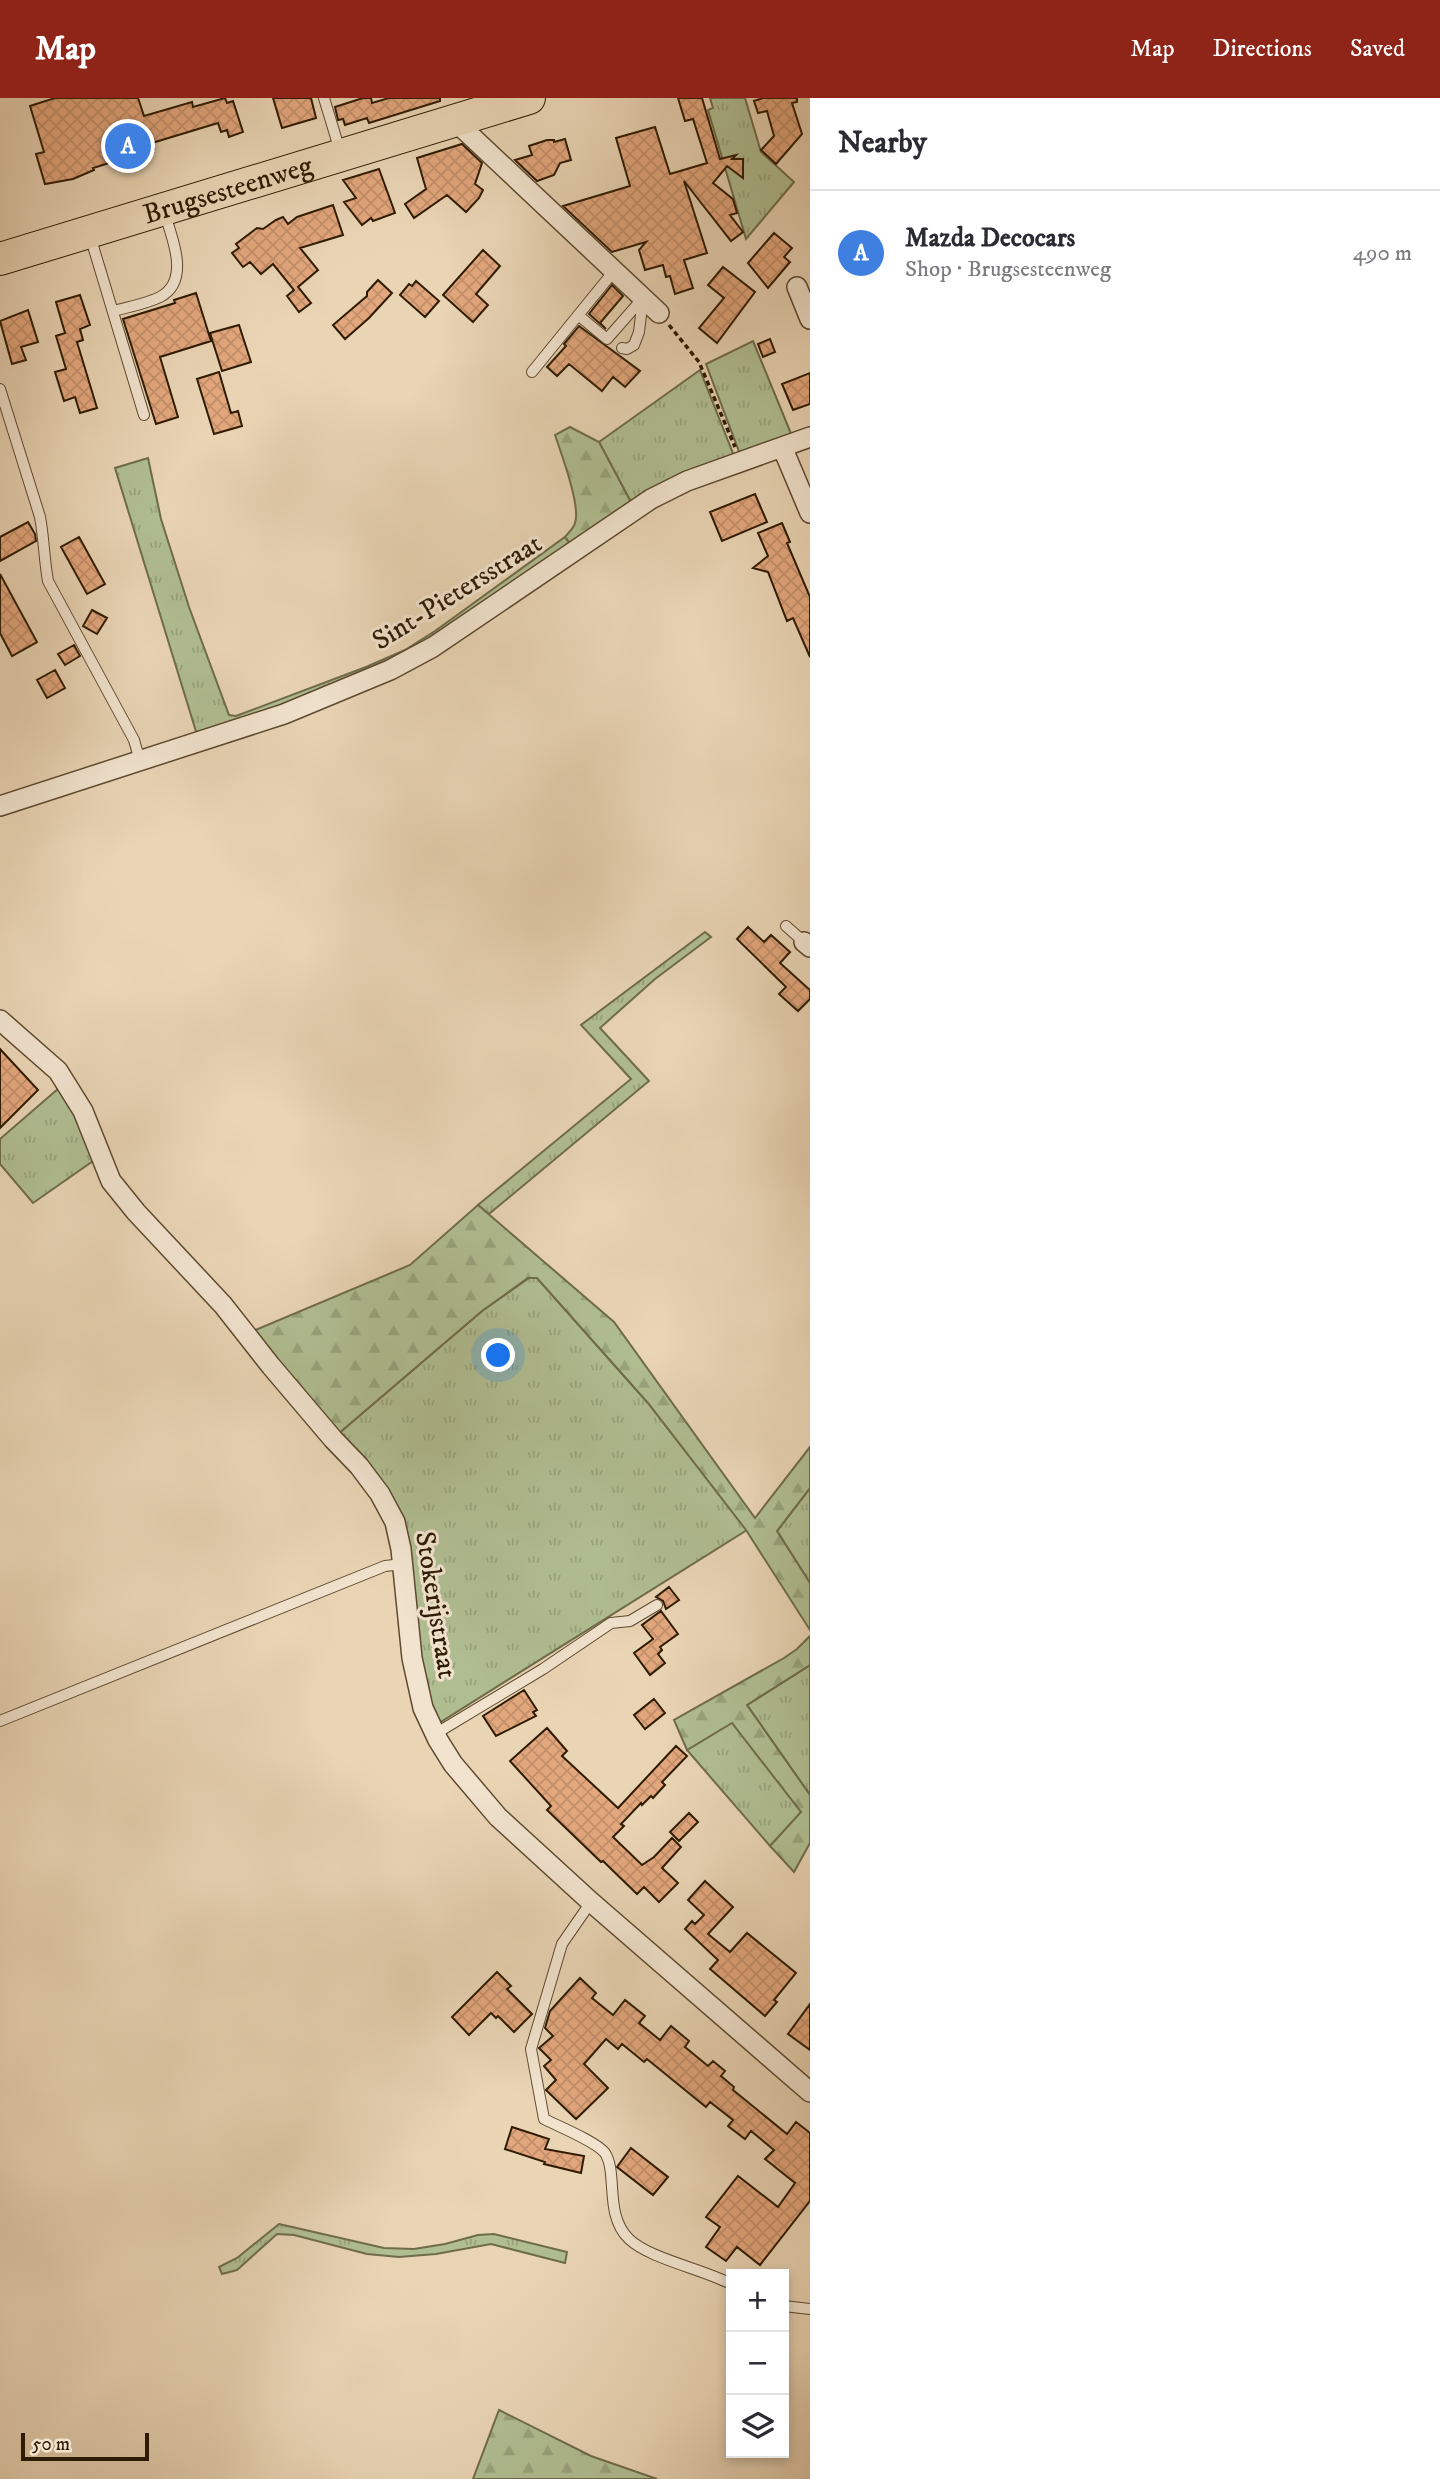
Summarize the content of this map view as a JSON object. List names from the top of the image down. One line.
{"streets":{"main road":["Brugsesteenweg"],"street":["Sint-Pietersstraat","Stokerijstraat"]},"scale_bar":"50 m","page":{"header":"Map","nav":["Map","Directions","Saved"],"heading":"Nearby","pins":"A","list":[{"mark":"A","name":"Mazda Decocars","note":"Shop · Brugsesteenweg","value":"490 m"}],"map_buttons":["+","−"],"scale":"50 m"}}
